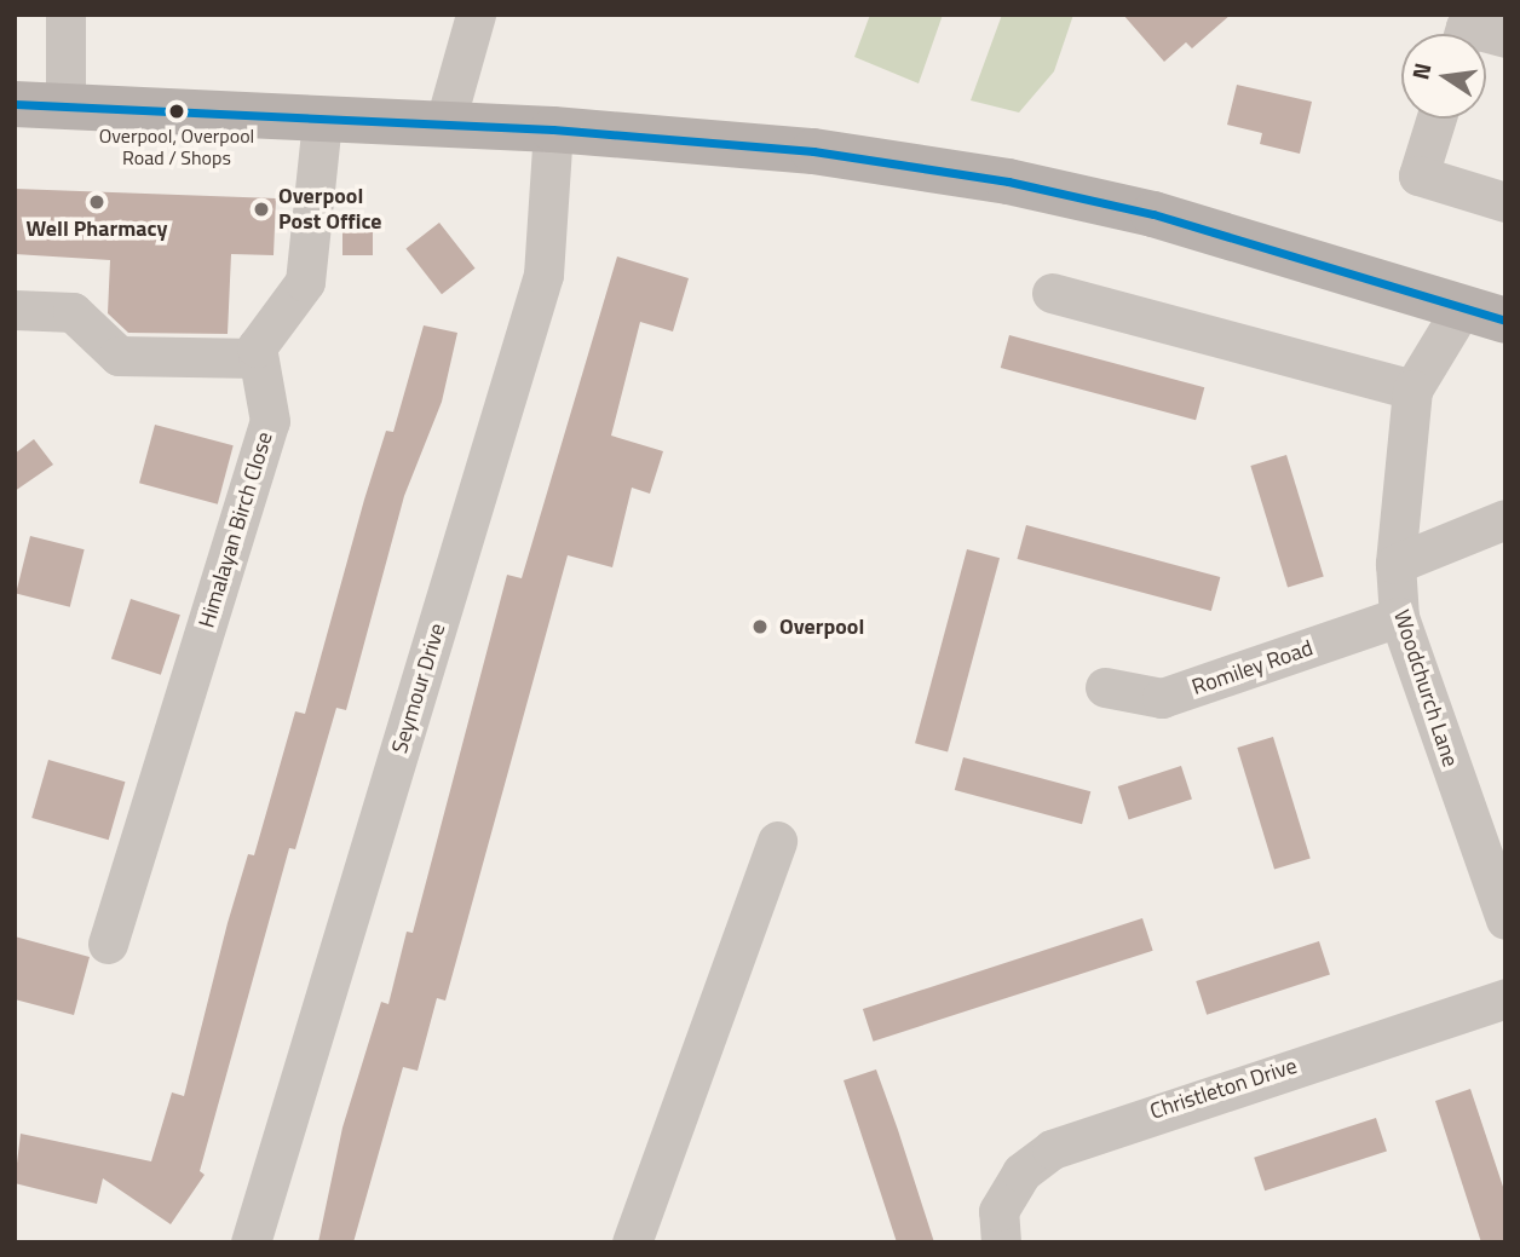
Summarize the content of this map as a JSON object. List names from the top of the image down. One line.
{"streets":{"street":["Himalayan Birch Close","Romiley Road","Seymour Drive","Woodchurch Lane","Christleton Drive"]},"crossings":[["Romiley Road","Woodchurch Lane"]],"places":["Overpool, Overpool Road / Shops","Well Pharmacy","Overpool Post Office","Overpool"],"north":"left"}
